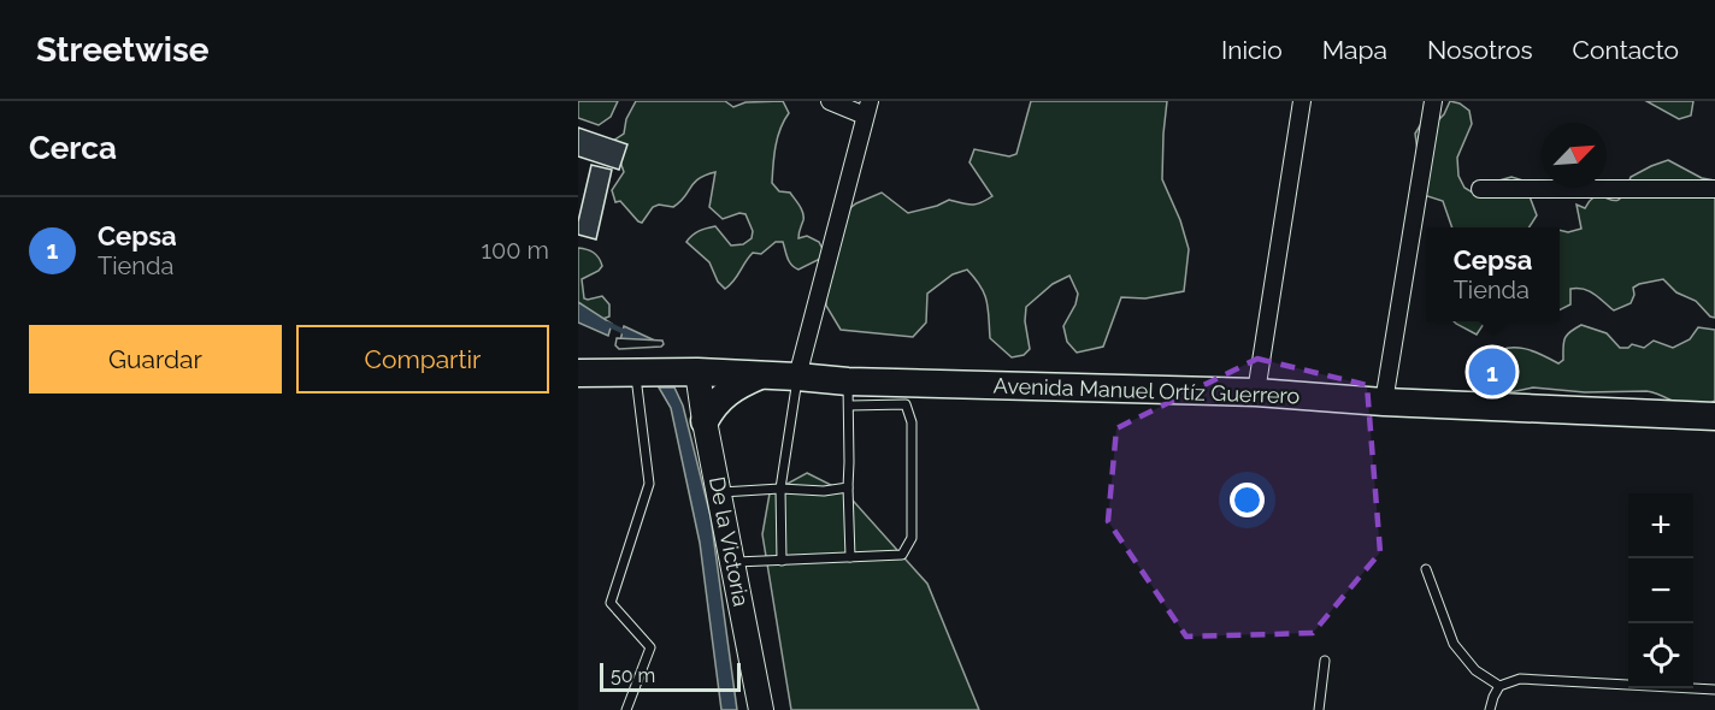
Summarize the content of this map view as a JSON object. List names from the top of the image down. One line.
{"streets":{"main road":["Avenida Manuel Ortíz Guerrero","De la Victoria"]},"crossings":[["Avenida Manuel Ortíz Guerrero","De la Victoria"]],"scale_bar":"50 m","north":"top right","page":{"header":"Streetwise","nav":["Inicio","Mapa","Nosotros","Contacto"],"heading":"Cerca","list":[{"mark":"1","name":"Cepsa","note":"Tienda","value":"100 m"}],"popup":["Cepsa","Tienda"],"buttons":["Guardar","Compartir"],"pins":"1","map_buttons":["+","−"],"scale":"50 m"}}
